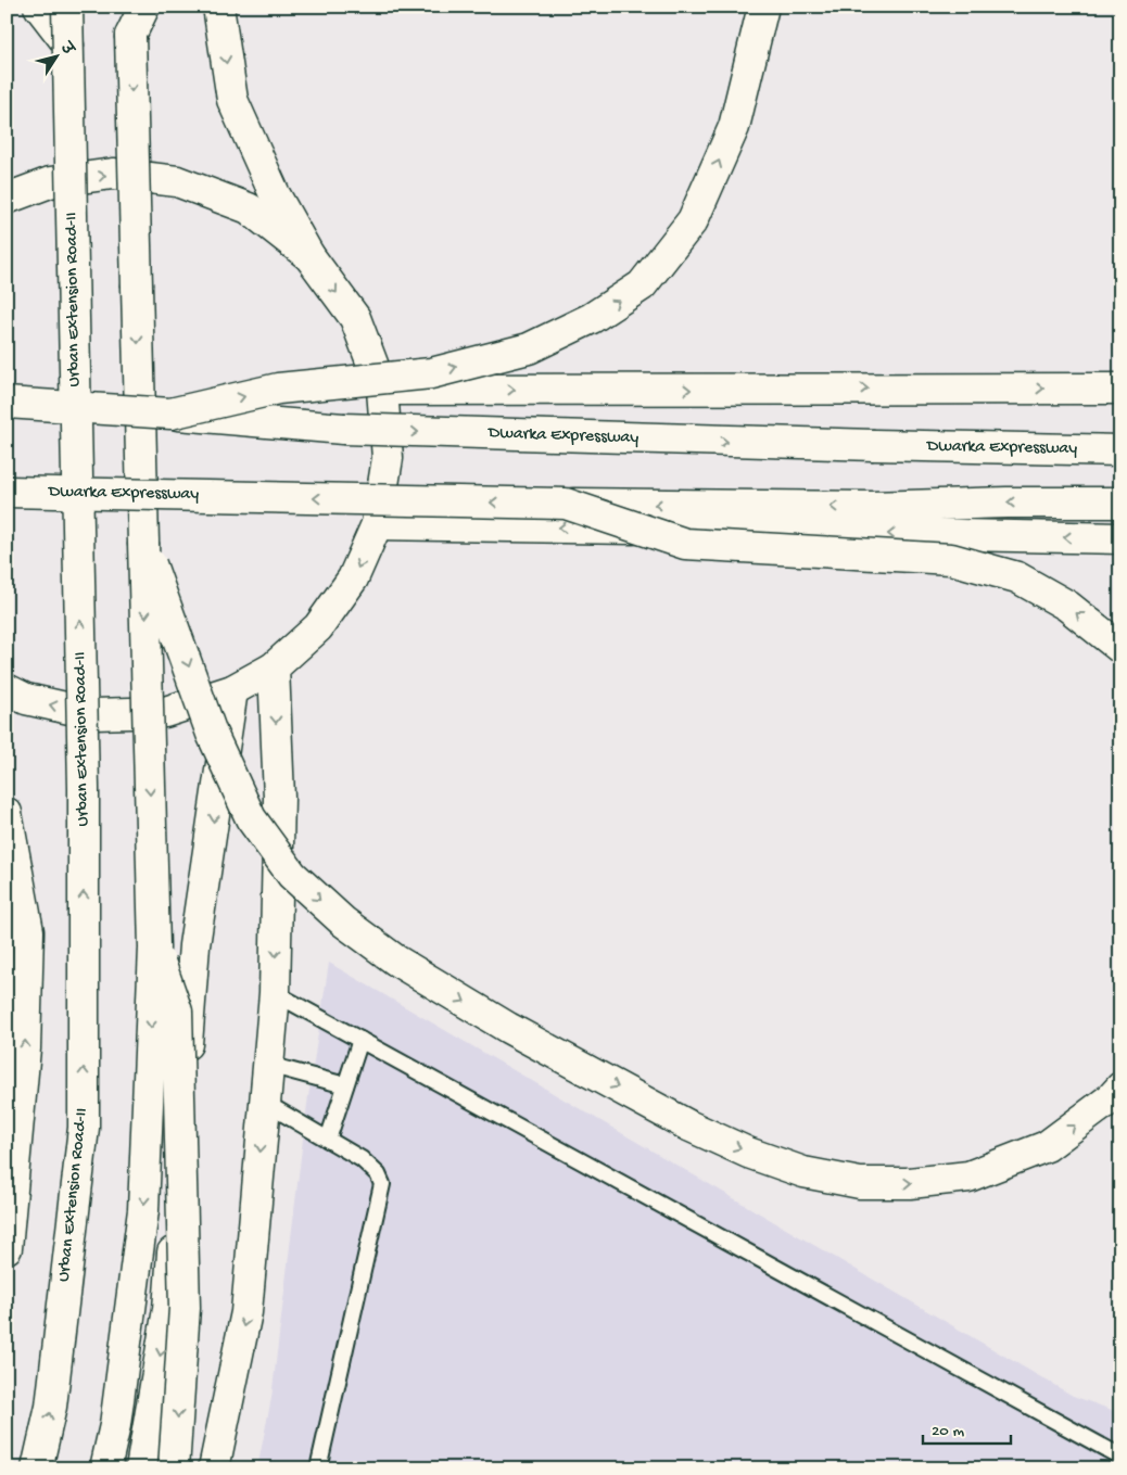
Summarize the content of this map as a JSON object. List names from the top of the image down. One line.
{"streets":{"main road":["Urban Extension Road-II","Dwarka Expressway"]},"scale_bar":"20 m","north":"top right"}
